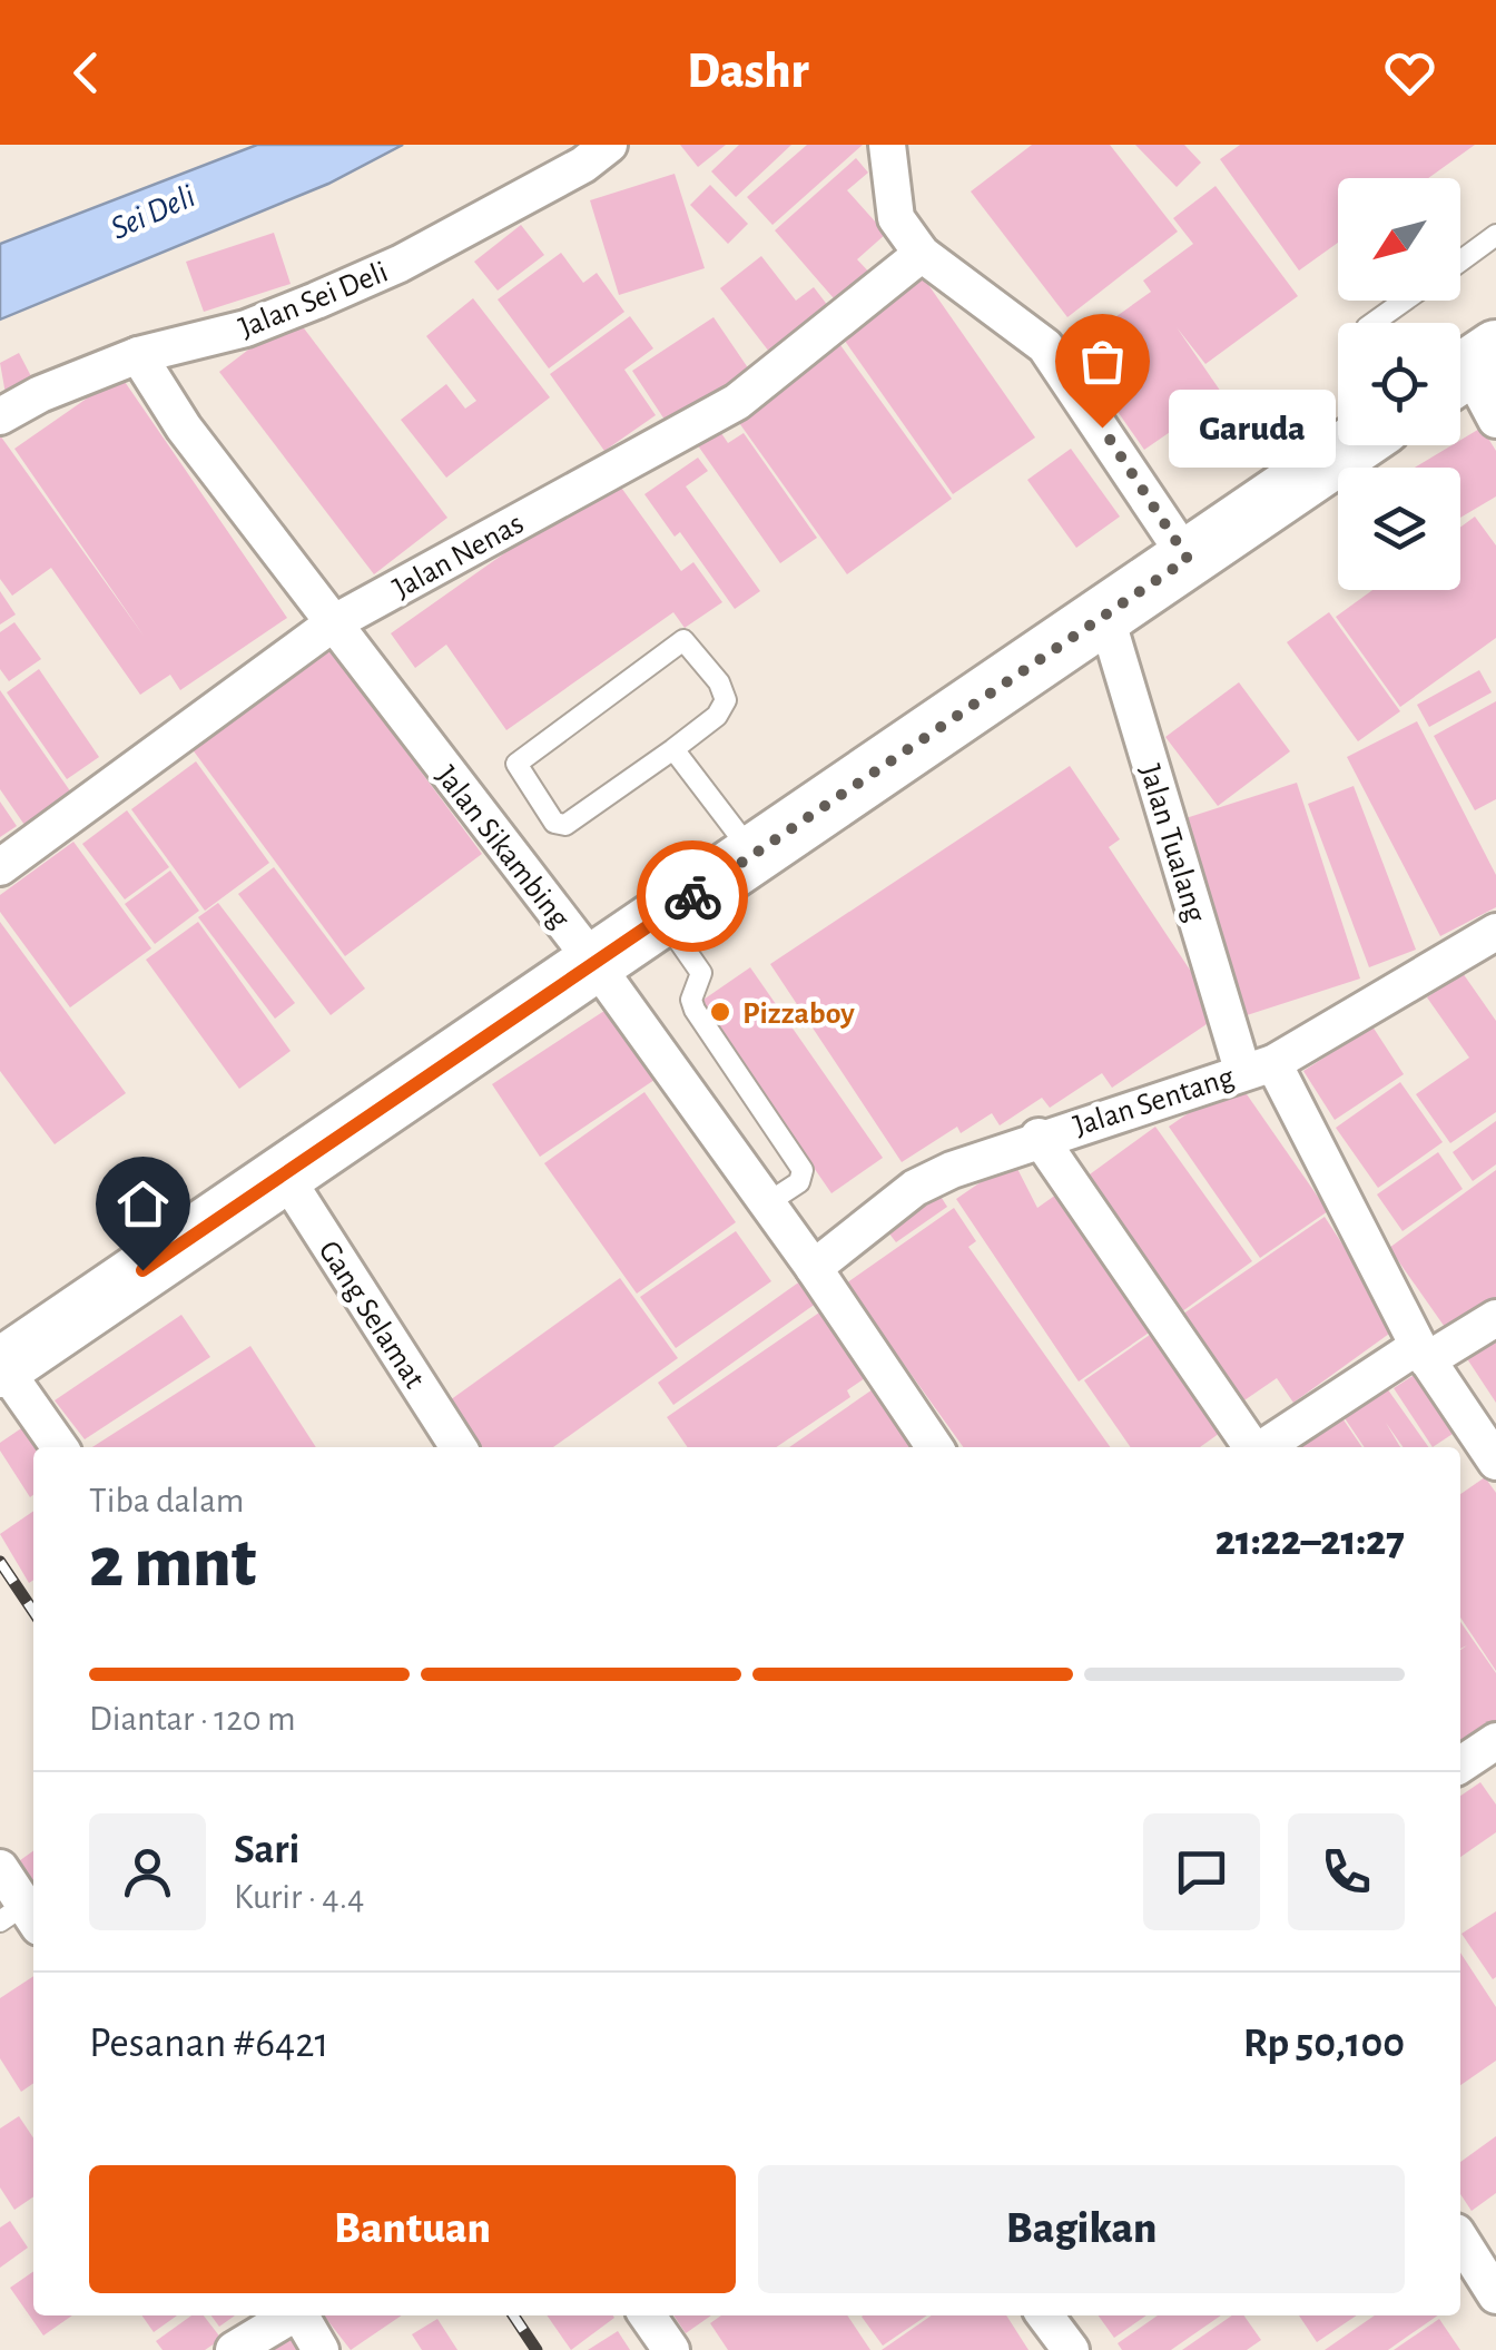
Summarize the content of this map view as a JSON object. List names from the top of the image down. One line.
{"streets":{"street":["Jalan Sei Deli","Jalan Nenas","Jalan Tualang","Jalan Sikambing","Jalan Sentang","Gang Selamat"]},"crossings":[["Jalan Sei Deli","Jalan Sikambing"],["Jalan Nenas","Jalan Sikambing"],["Jalan Tualang","Jalan Sentang"],["Jalan Sikambing","Jalan Sentang"]],"water":["Sei Deli"],"places":["Garuda","Pizzaboy"],"north":"bottom left","page":{"header":"Dashr","bubble":"Garuda","heading":["2 mnt","Tiba dalam","21:22–21:27"],"panel":["Sari","Kurir · 4.4","Pesanan #6421","Rp 50,100"],"bar":"Diantar · 120 m","buttons":["Bantuan","Bagikan"]}}
